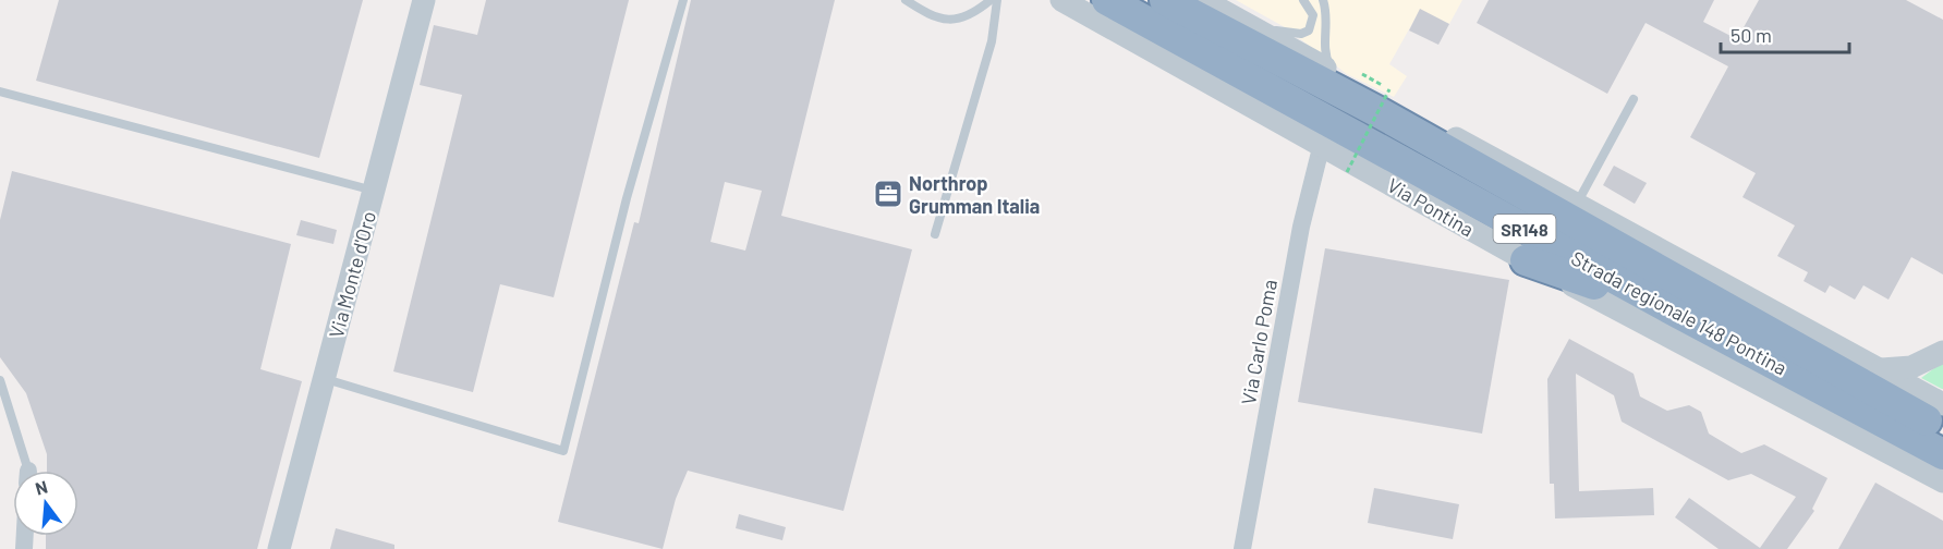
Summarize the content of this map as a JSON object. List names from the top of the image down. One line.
{"streets":{"highway":["SR148","Strada regionale 148 Pontina"],"street":["Via Pontina","Via Monte d'Oro","Via Carlo Poma"]},"crossings":[["Via Pontina","Via Carlo Poma"]],"places":{"office":["Northrop Grumman Italia"]},"scale_bar":"50 m","north":"top"}
